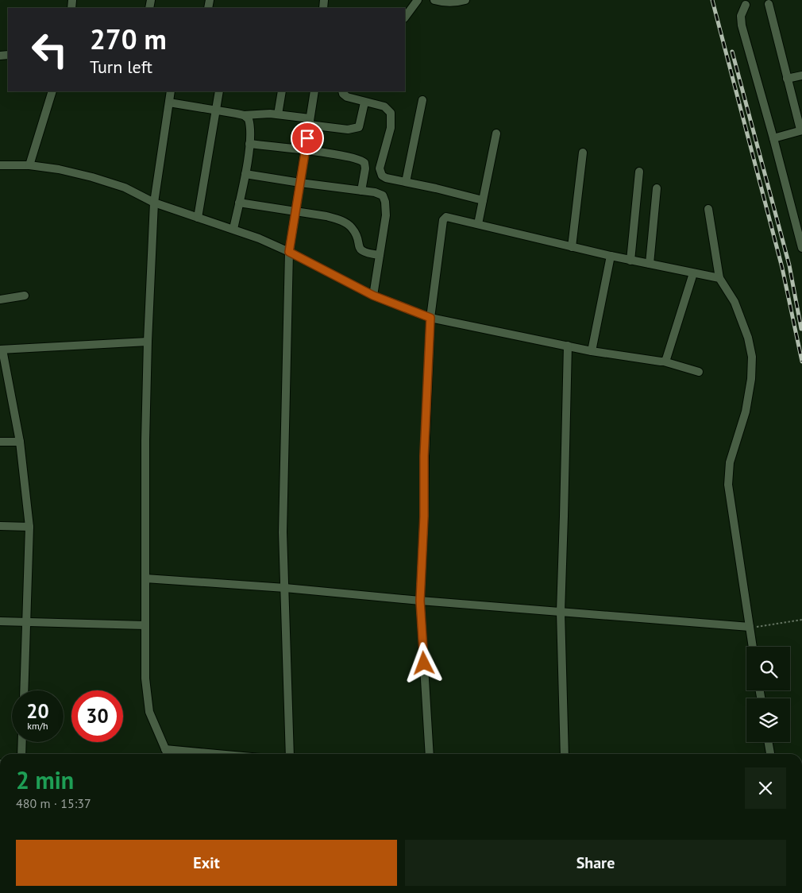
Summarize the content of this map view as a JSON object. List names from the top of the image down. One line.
{"page":{"turn":["270 m","Turn left"],"speed":"20 km/h","limit":"30","heading":["2 min","480 m · 15:37"],"buttons":["Exit","Share"]}}
